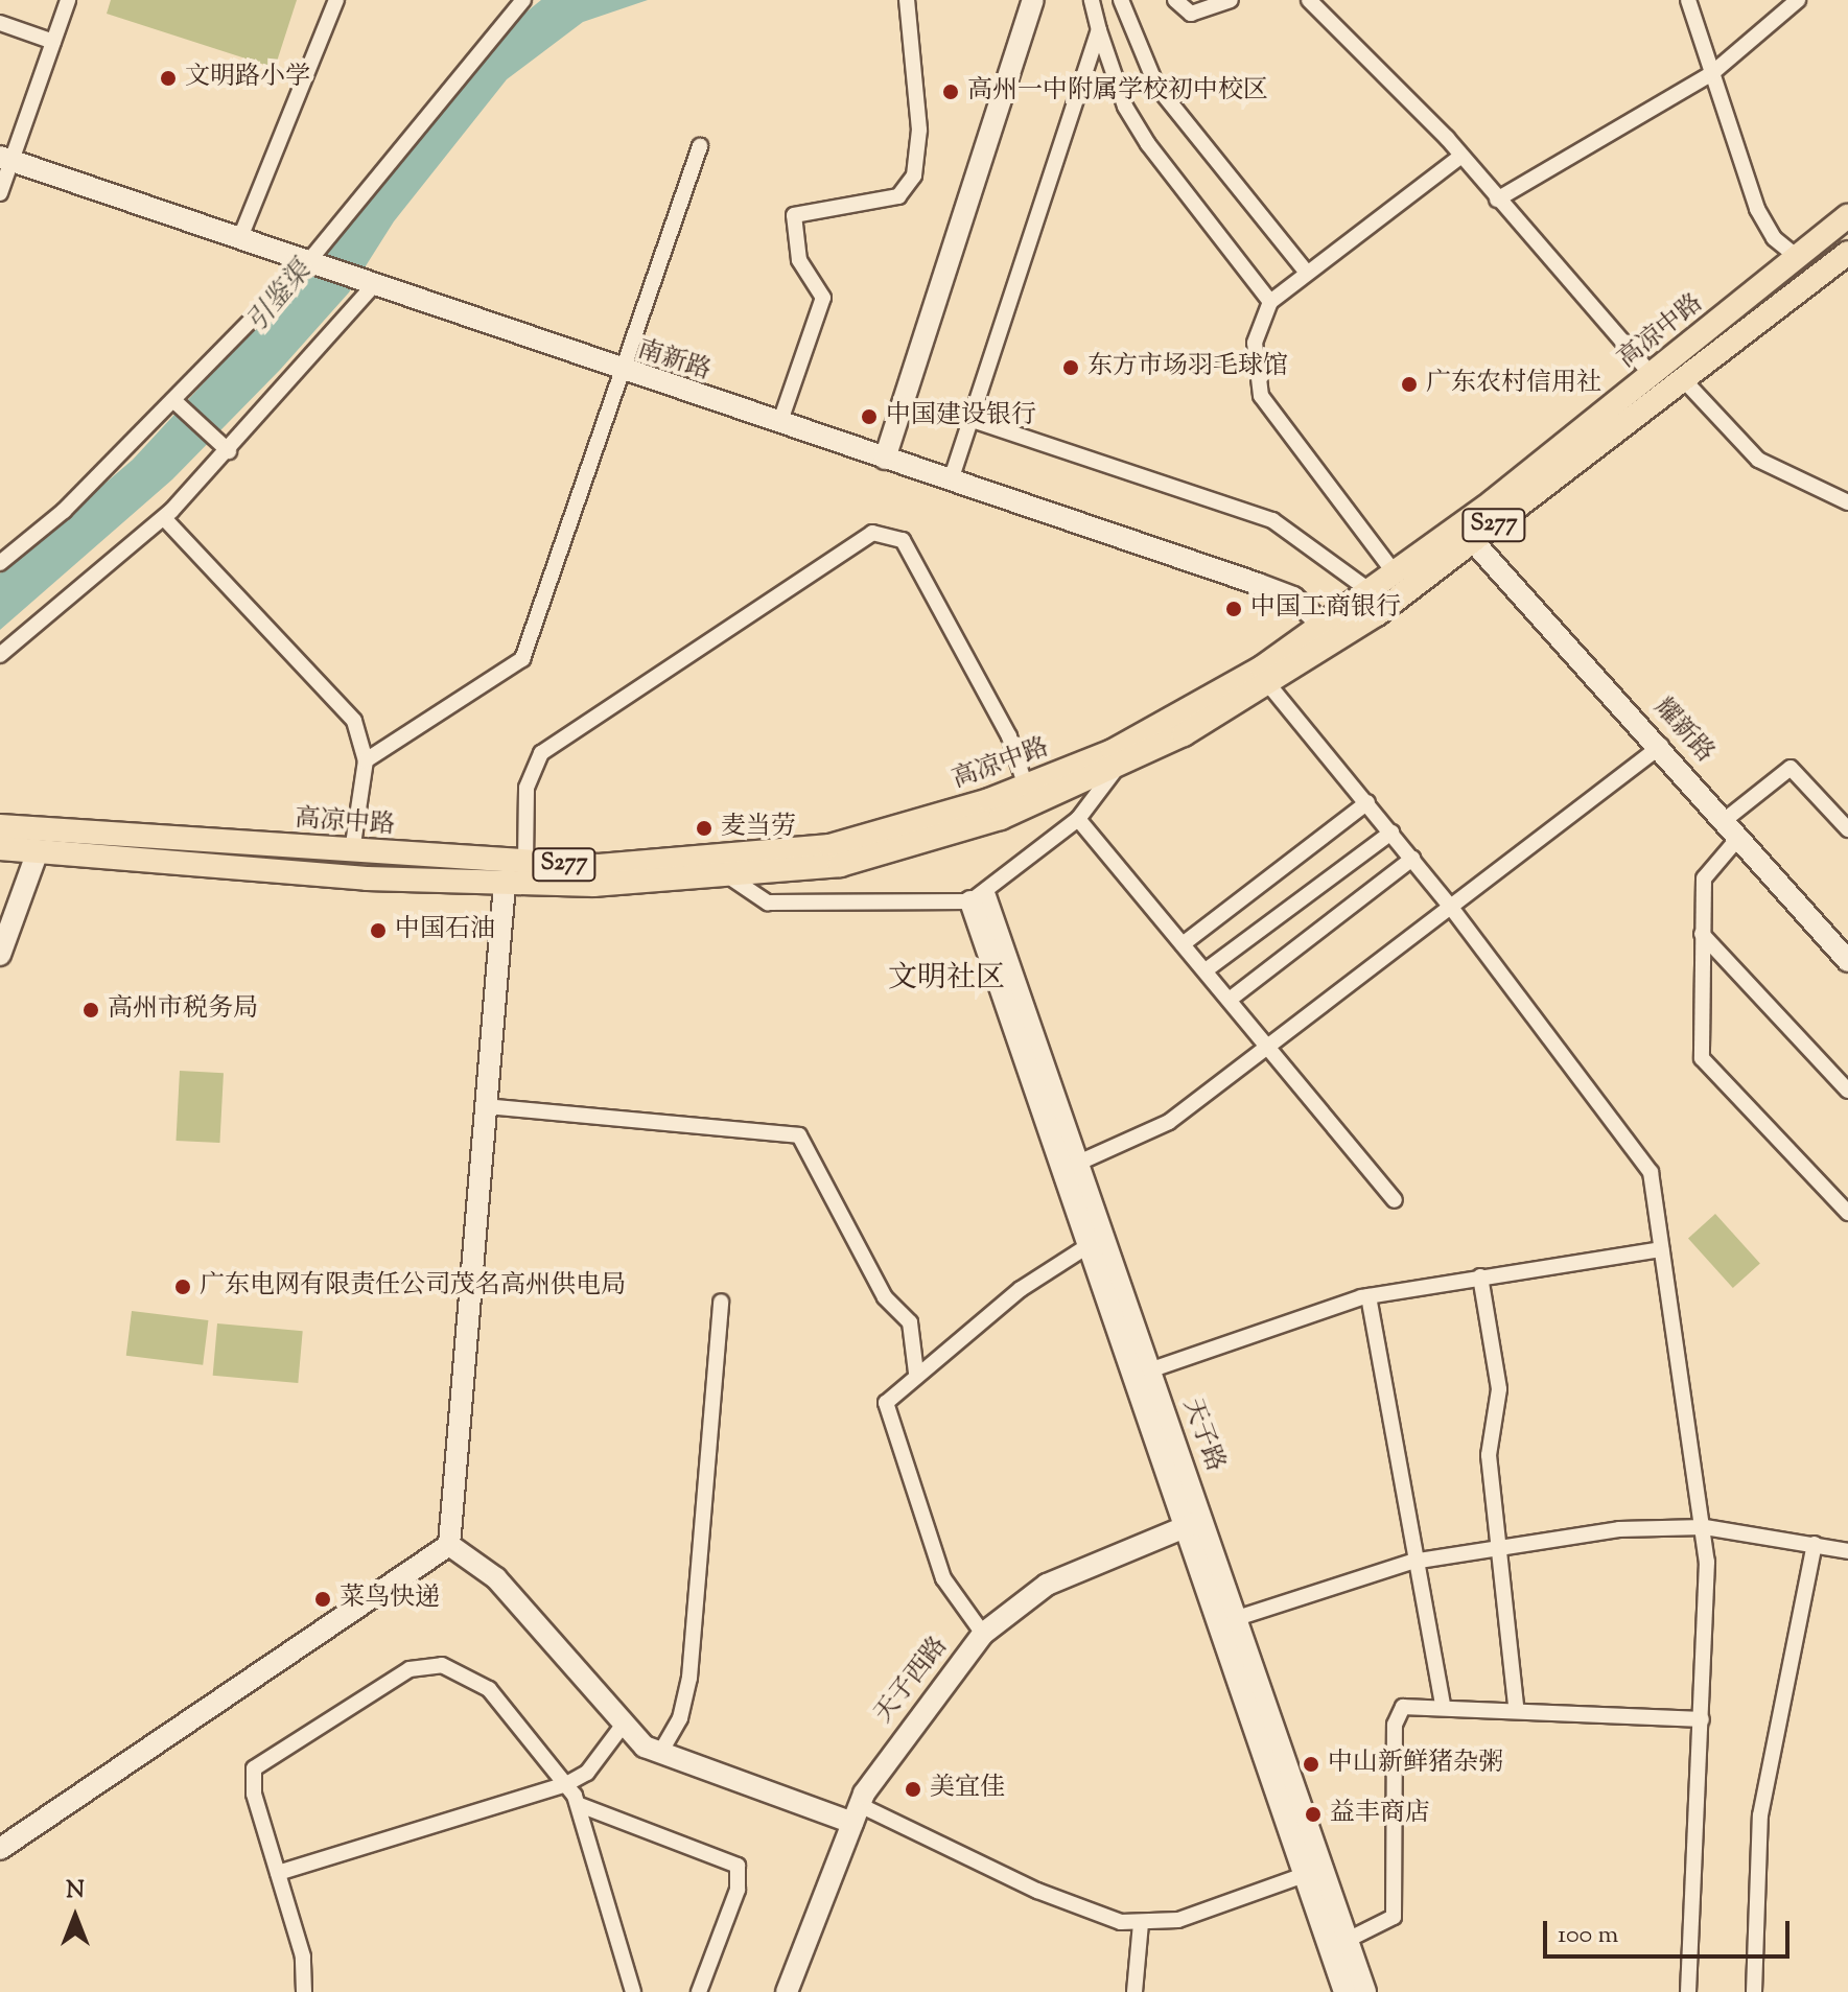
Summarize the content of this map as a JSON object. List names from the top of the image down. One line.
{"streets":{"main road":["高凉中路","S277"],"street":["南新路","耀新路","天子路","天子西路"]},"crossings":[["高凉中路","南新路"],["高凉中路","耀新路"],["天子路","天子西路"]],"districts":["文明社区"],"water":["引鉴渠"],"places":["文明路小学","高州一中附属学校初中校区","东方市场羽毛球馆","广东农村信用社","中国建设银行","中国工商银行","麦当劳","中国石油","高州市税务局","广东电网有限责任公司茂名高州供电局","菜鸟快递","中山新鲜猪杂粥","美宜佳","益丰商店"],"scale_bar":"100 m","north":"top"}
